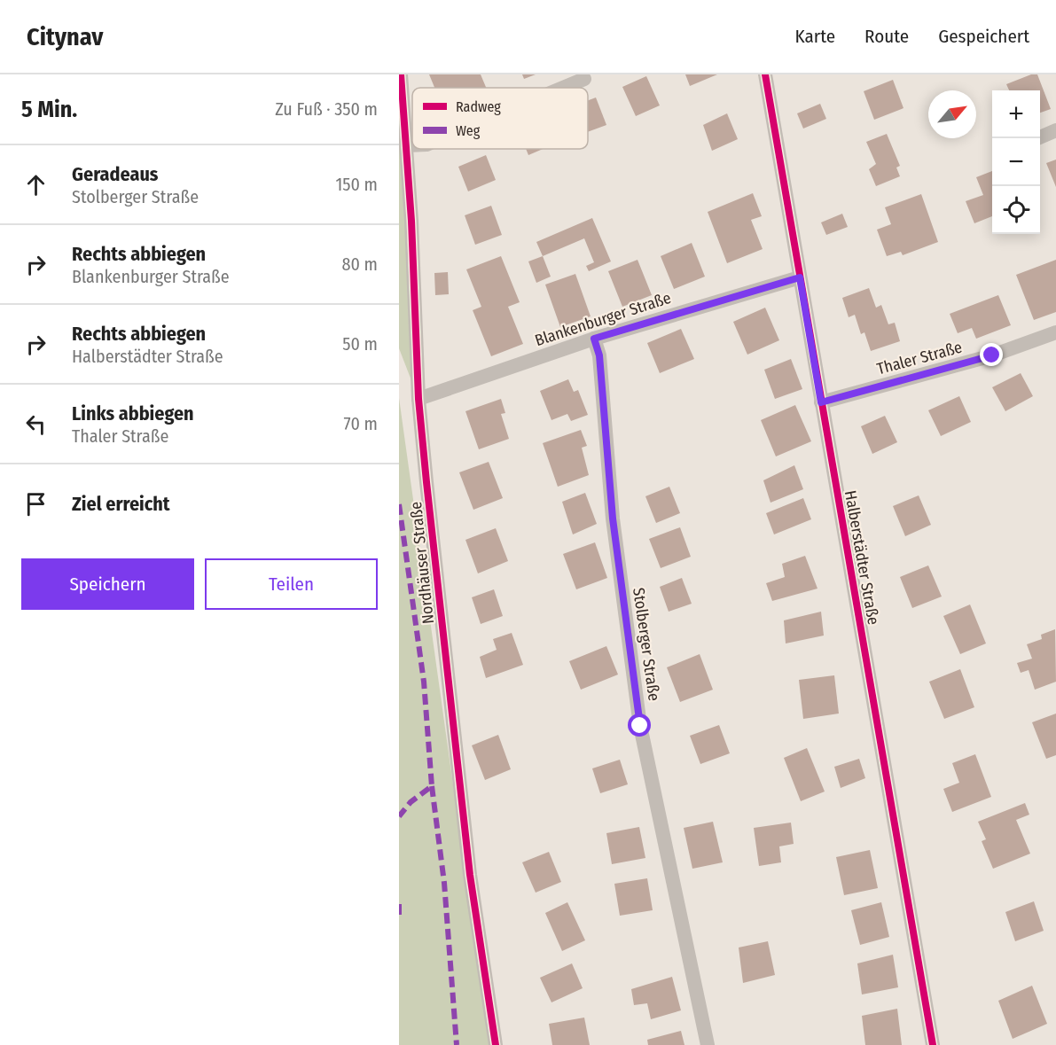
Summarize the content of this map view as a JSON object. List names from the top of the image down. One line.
{"streets":{"street":["Blankenburger Straße","Thaler Straße","Halberstädter Straße","Nordhäuser Straße","Stolberger Straße"]},"crossings":[["Blankenburger Straße","Halberstädter Straße"],["Blankenburger Straße","Nordhäuser Straße"],["Blankenburger Straße","Stolberger Straße"],["Thaler Straße","Halberstädter Straße"]],"legend":["Radweg","Weg"],"north":"top right","page":{"header":"Citynav","nav":["Karte","Route","Gespeichert"],"heading":["5 Min.","Zu Fuß · 350 m"],"map_buttons":["+","−"],"list":[["Geradeaus","Stolberger Straße","150 m"],["Rechts abbiegen","Blankenburger Straße","80 m"],["Rechts abbiegen","Halberstädter Straße","50 m"],["Links abbiegen","Thaler Straße","70 m"],"Ziel erreicht"],"buttons":["Speichern","Teilen"]}}
